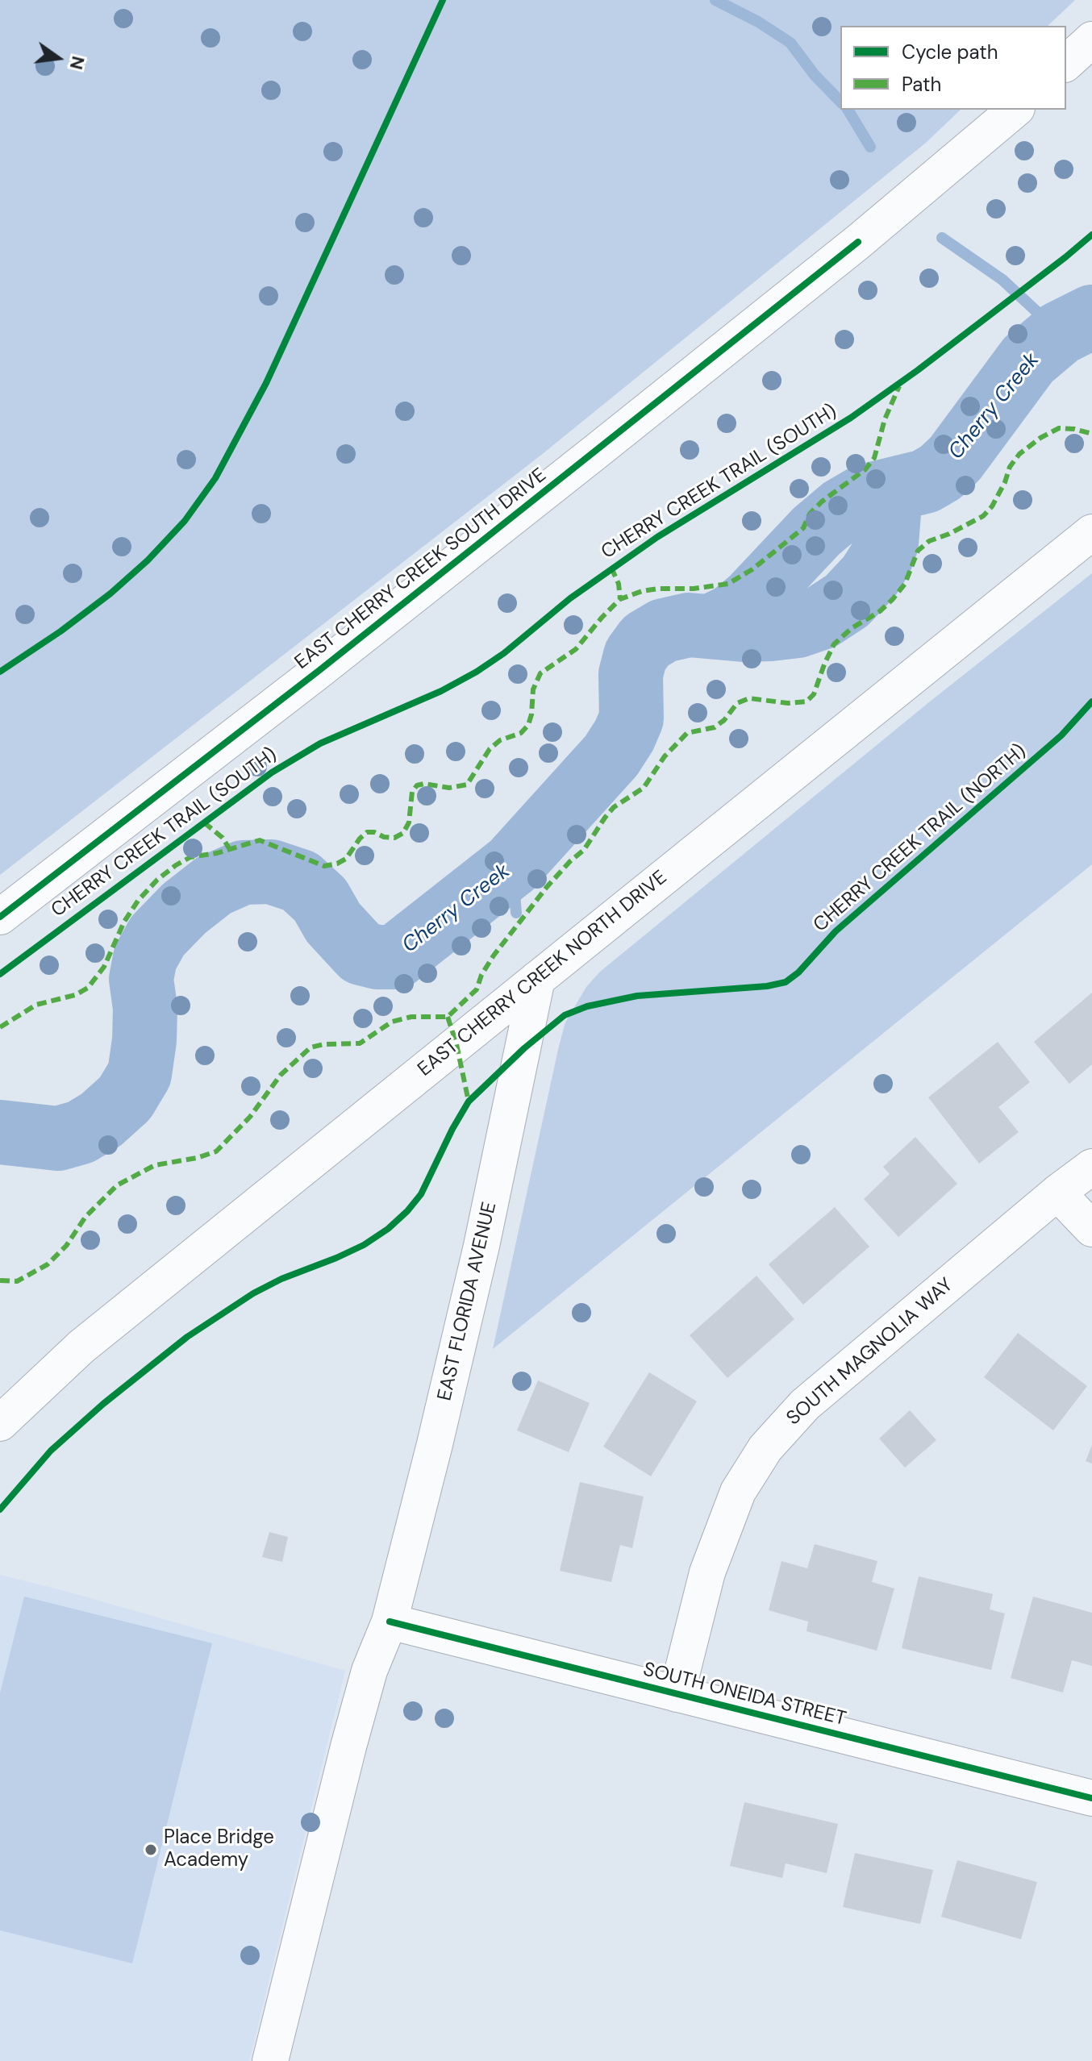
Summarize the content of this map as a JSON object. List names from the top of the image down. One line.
{"streets":{"street":["EAST CHERRY CREEK SOUTH DRIVE","EAST CHERRY CREEK NORTH DRIVE","EAST FLORIDA AVENUE","SOUTH MAGNOLIA WAY","SOUTH ONEIDA STREET"],"cycle path":["CHERRY CREEK TRAIL (SOUTH)","CHERRY CREEK TRAIL (NORTH)"]},"crossings":[["EAST CHERRY CREEK NORTH DRIVE","EAST FLORIDA AVENUE"],["EAST FLORIDA AVENUE","SOUTH ONEIDA STREET"],["SOUTH MAGNOLIA WAY","SOUTH ONEIDA STREET"]],"water":["Cherry Creek"],"places":["Place Bridge Academy"],"legend":["Cycle path","Path"],"north":"right"}
